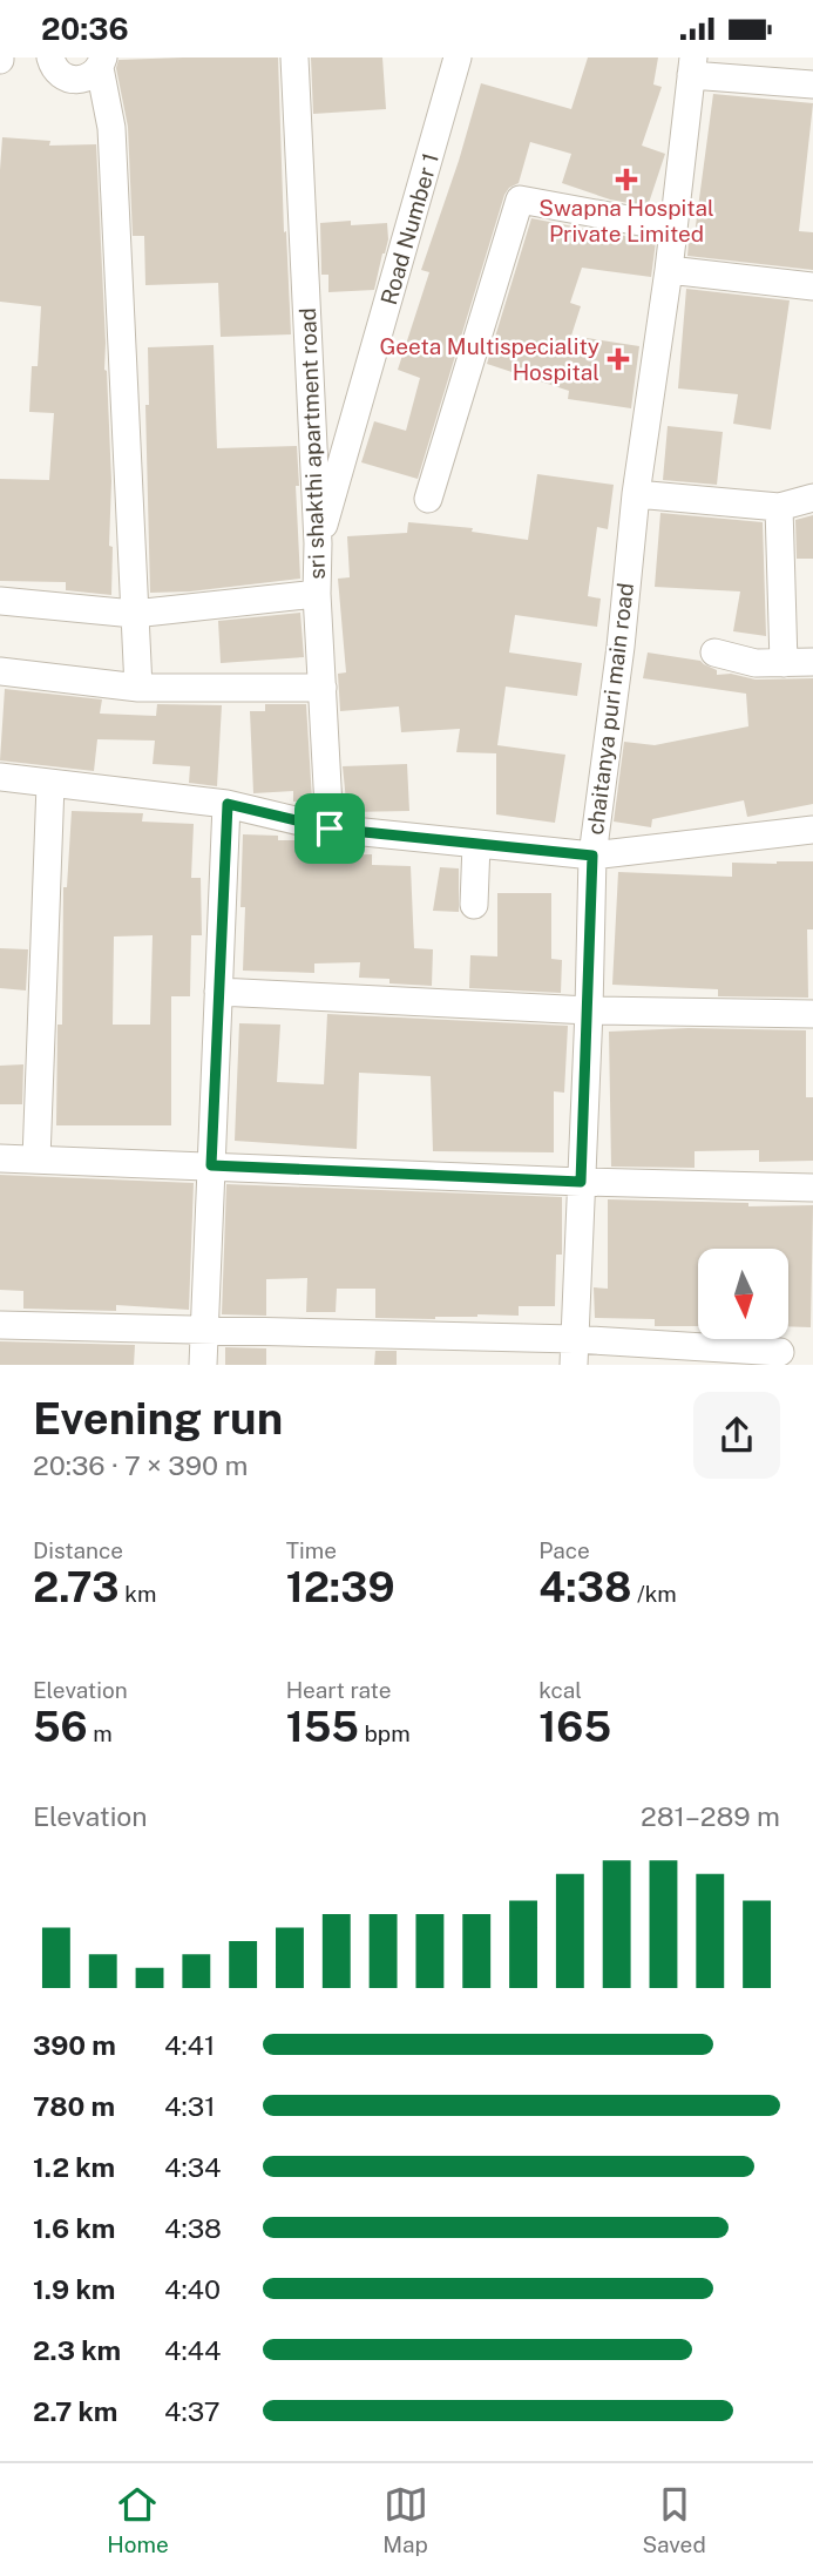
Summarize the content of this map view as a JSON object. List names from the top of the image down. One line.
{"streets":{"street":["Road Number 1","sri shakthi apartment road","chaitanya puri main road"]},"crossings":[["Road Number 1","sri shakthi apartment road"]],"places":{"health":["Swapna Hospital Private Limited","Geeta Multispeciality Hospital"]},"north":"bottom","page":{"status":"20:36","heading":["Evening run","20:36 · 7 × 390 m"],"stats":[["Distance","2.73 km"],["Time","12:39"],["Pace","4:38 /km"],["Elevation","56 m"],["Heart rate","155 bpm"],["kcal","165"]],"chart":["Elevation","281–289 m"],"list":[{"name":"390 m","note":"4:41"},{"name":"780 m","note":"4:31"},{"name":"1.2 km","note":"4:34"},{"name":"1.6 km","note":"4:38"},{"name":"1.9 km","note":"4:40"},{"name":"2.3 km","note":"4:44"},{"name":"2.7 km","note":"4:37"}],"tabs":["Home","Map","Saved"]}}
